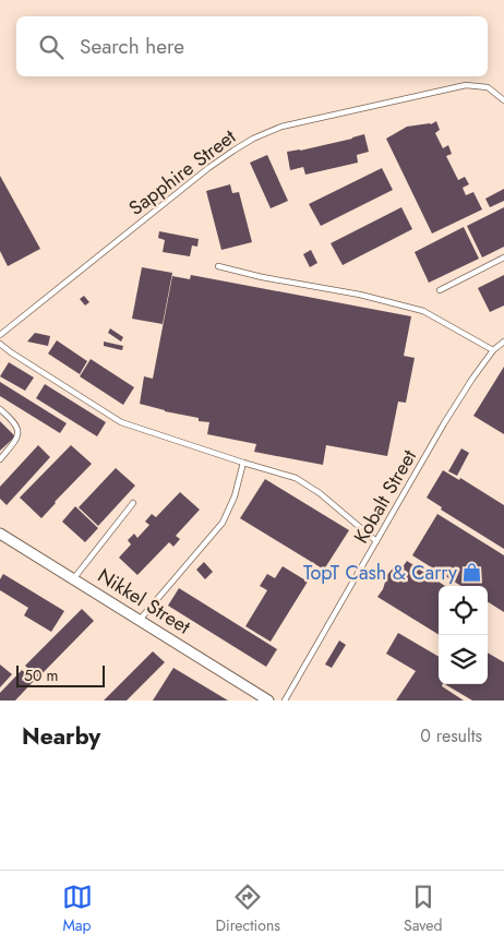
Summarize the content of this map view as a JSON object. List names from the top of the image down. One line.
{"streets":{"street":["Nikkel Street"],"lane":["Sapphire Street","Kobalt Street"]},"places":{"shop":["TopT Cash & Carry"]},"scale_bar":"50 m","page":{"search":"Search here","scale":"50 m","heading":["Nearby","0 results"],"nav":["Map","Directions","Saved"]}}
